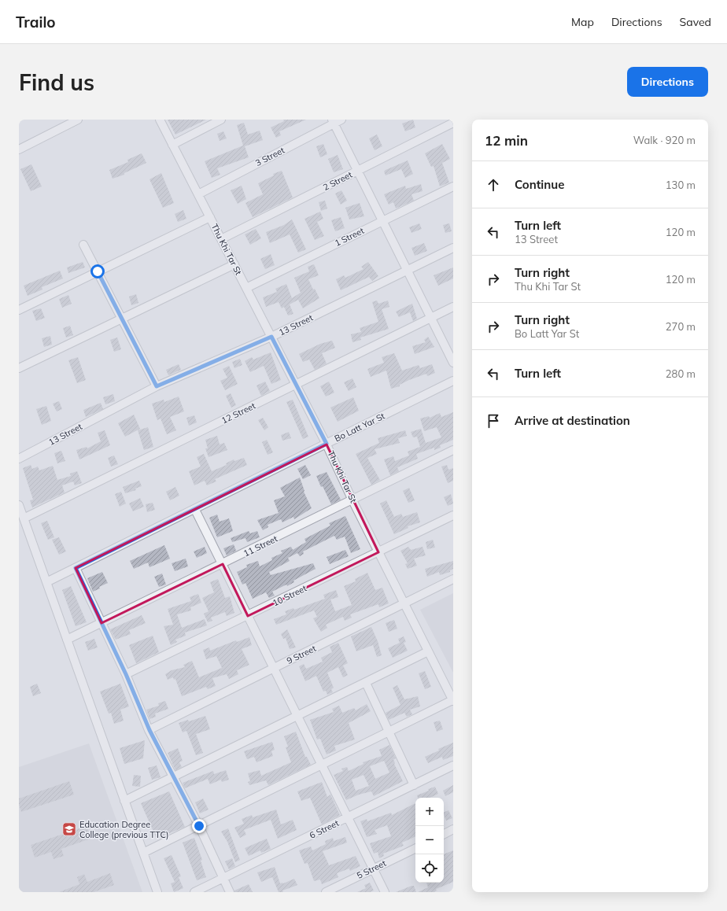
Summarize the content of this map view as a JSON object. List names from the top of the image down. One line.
{"streets":{"street":["3 Street","2 Street","1 Street","Thu Khi Tar St","13 Street","12 Street","Bo Latt Yar St","11 Street","10 Street","9 Street","6 Street","5 Street"]},"crossings":[["3 Street","Thu Khi Tar St"],["2 Street","Thu Khi Tar St"],["1 Street","Thu Khi Tar St"],["Thu Khi Tar St","13 Street"],["Thu Khi Tar St","12 Street"],["Thu Khi Tar St","Bo Latt Yar St"],["Thu Khi Tar St","11 Street"],["Thu Khi Tar St","10 Street"],["Thu Khi Tar St","9 Street"]],"places":{"school or university":["Education Degree College (previous TTC)"]},"page":{"header":"Trailo","nav":["Map","Directions","Saved"],"buttons":"Directions","title":"Find us","heading":["12 min","Walk · 920 m"],"list":[["Continue","130 m"],["Turn left","13 Street","120 m"],["Turn right","Thu Khi Tar St","120 m"],["Turn right","Bo Latt Yar St","270 m"],["Turn left","280 m"],"Arrive at destination"],"map_buttons":["+","−"]}}
